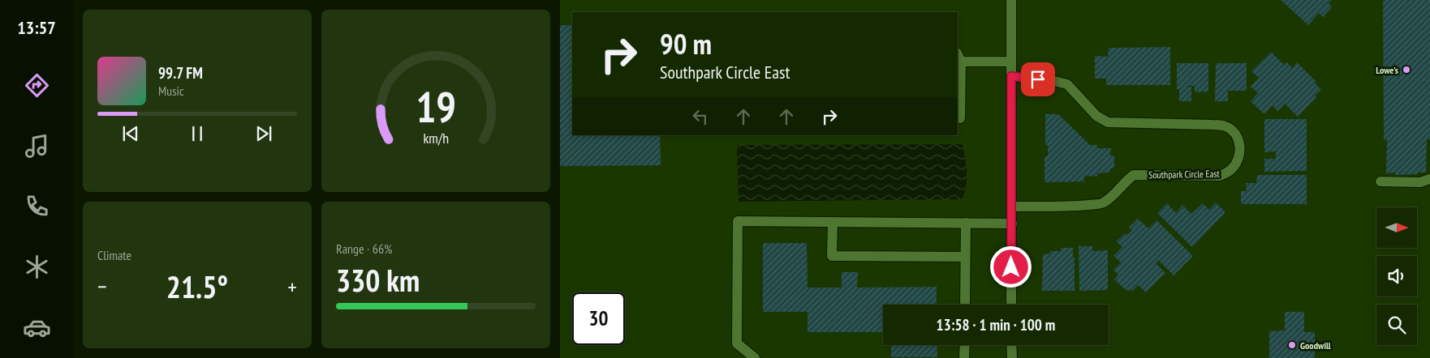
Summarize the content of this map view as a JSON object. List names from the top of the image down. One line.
{"streets":{"street":["Southpark Circle East"]},"places":["Lowe's","Goodwill"],"north":"right","page":{"tabs":"13:57","turn":["90 m","Southpark Circle East"],"song":["99.7 FM","Music"],"tile":["Climate",["Range · 66%","330 km"]],"heat":["−","21.5°","+"],"limit":"30","trip":"13:58 · 1 min · 100 m","gauge":["19","km/h"]}}
